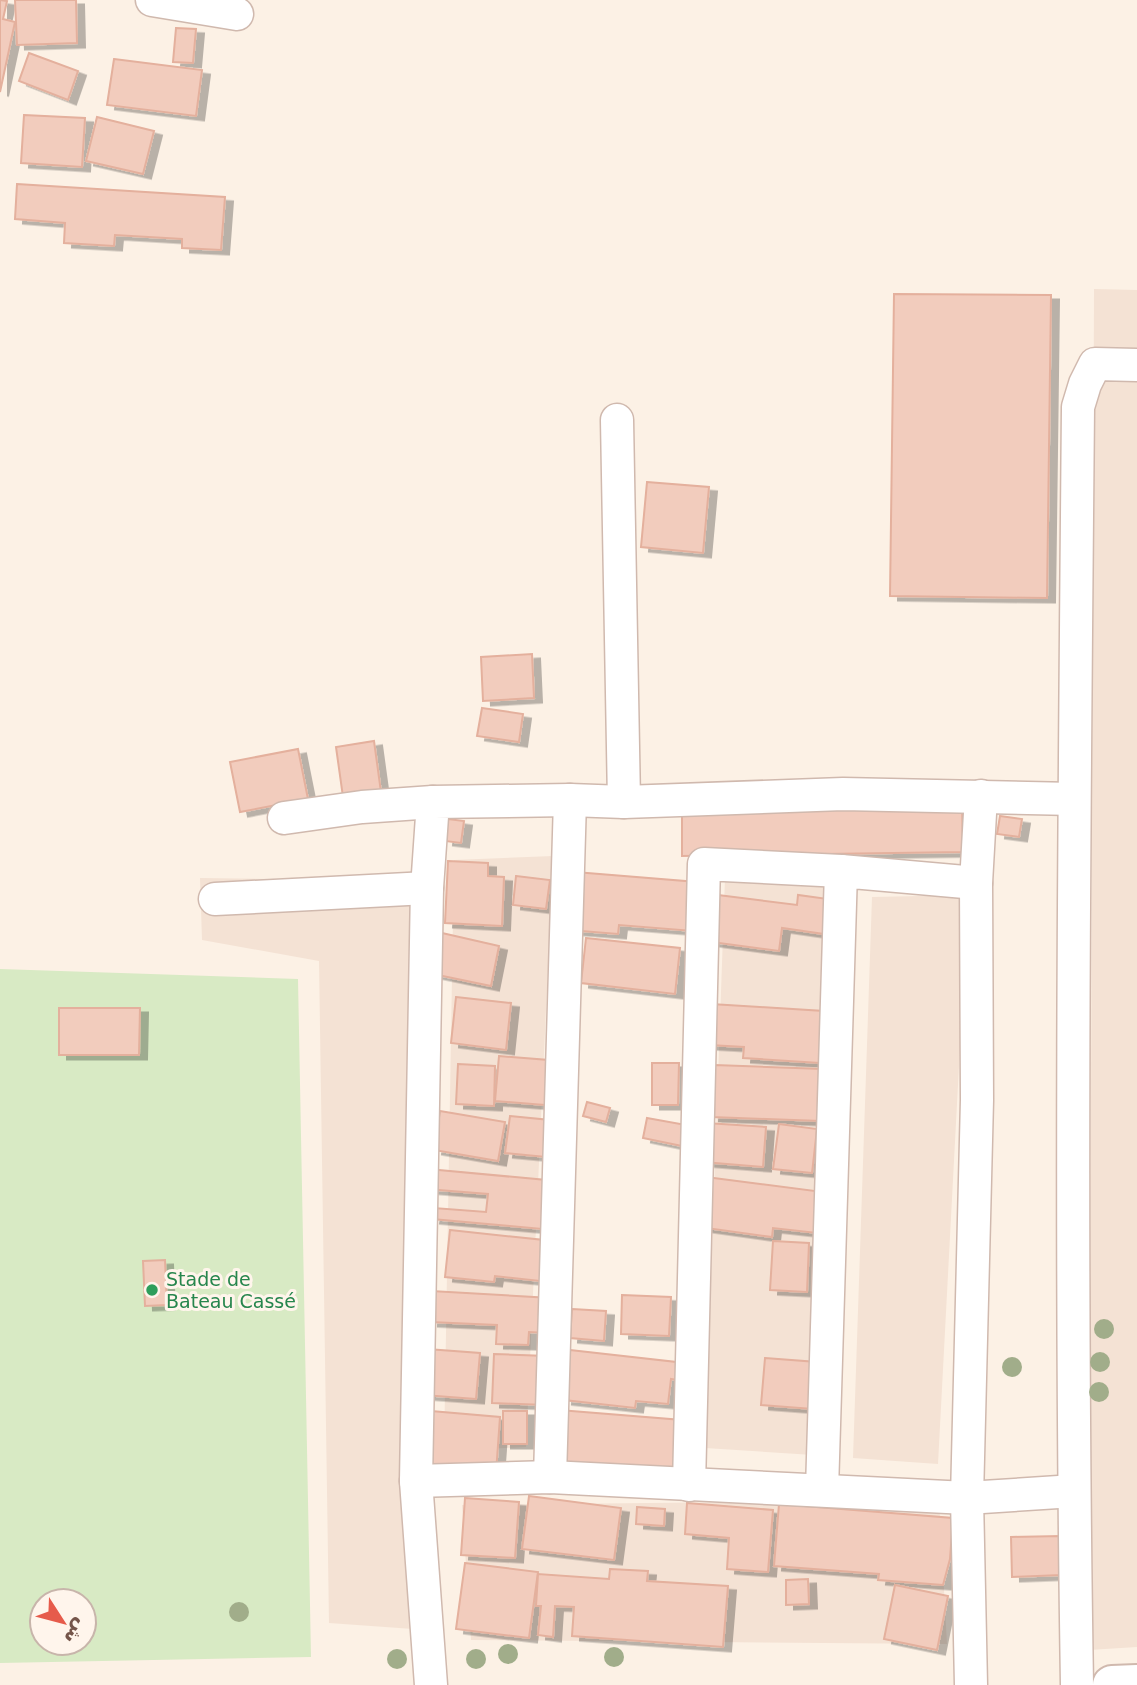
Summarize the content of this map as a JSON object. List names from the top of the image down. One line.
{"places":["Stade de Bateau Cassé"],"north":"bottom right"}
